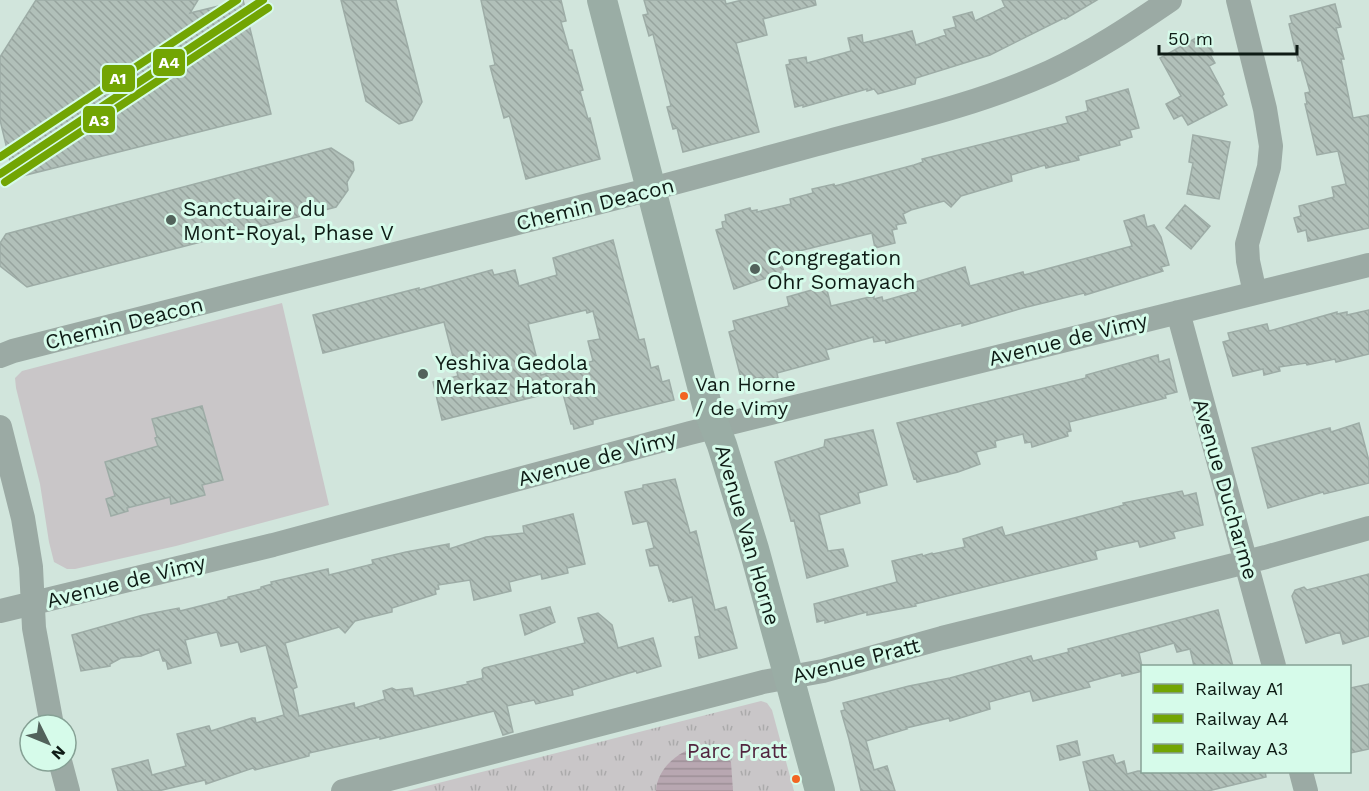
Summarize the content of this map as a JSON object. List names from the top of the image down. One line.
{"streets":{"main road":["Avenue Van Horne"],"street":["Chemin Deacon","Avenue de Vimy","Avenue Ducharme","Avenue Pratt"]},"crossings":[["Chemin Deacon","Avenue Van Horne"],["Avenue de Vimy","Avenue Ducharme"],["Avenue de Vimy","Avenue Van Horne"],["Avenue Ducharme","Avenue Pratt"],["Avenue Van Horne","Avenue Pratt"]],"parks":["Parc Pratt"],"places":["Sanctuaire du Mont-Royal, Phase V","Congregation Ohr Somayach","Yeshiva Gedola Merkaz Hatorah","Van Horne / de Vimy"],"lines":["rail line A1","rail line A4","rail line A3"],"legend":["Railway A1","Railway A4","Railway A3"],"scale_bar":"50 m","north":"bottom right"}
